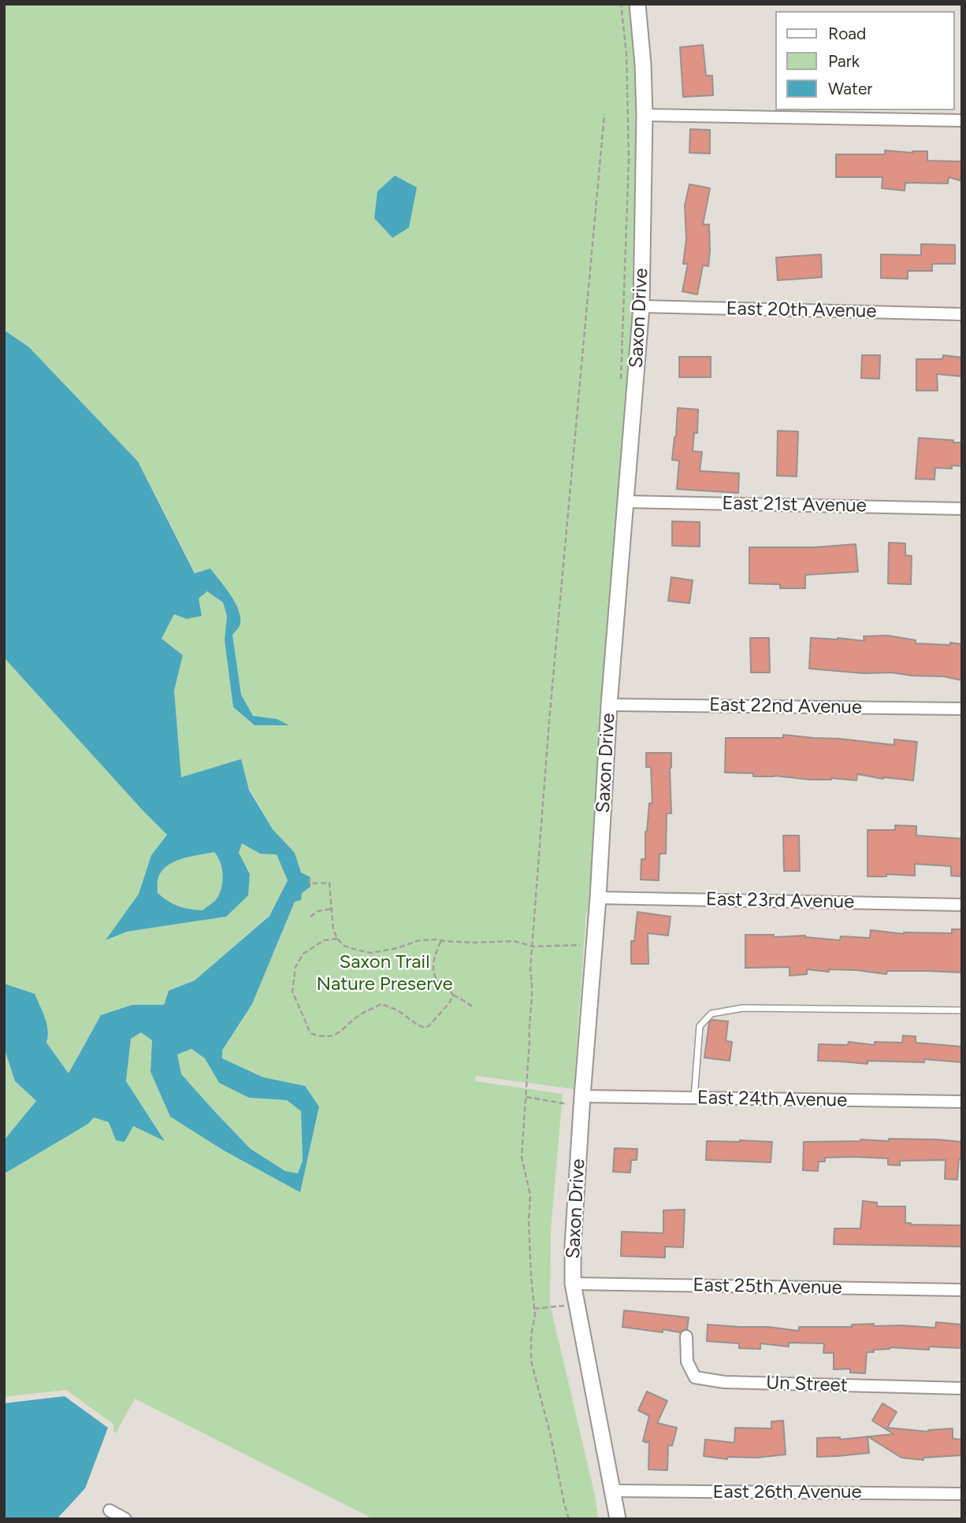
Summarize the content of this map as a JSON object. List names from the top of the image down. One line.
{"streets":{"street":["East 20th Avenue","Saxon Drive","East 21st Avenue","East 22nd Avenue","East 23rd Avenue","East 24th Avenue","East 25th Avenue","Un Street","East 26th Avenue"]},"crossings":[["East 20th Avenue","Saxon Drive"],["Saxon Drive","East 21st Avenue"],["Saxon Drive","East 22nd Avenue"],["Saxon Drive","East 23rd Avenue"],["Saxon Drive","East 24th Avenue"],["Saxon Drive","East 25th Avenue"],["Saxon Drive","East 26th Avenue"]],"parks":["Saxon Trail Nature Preserve"],"legend":["Road","Park","Water"]}
